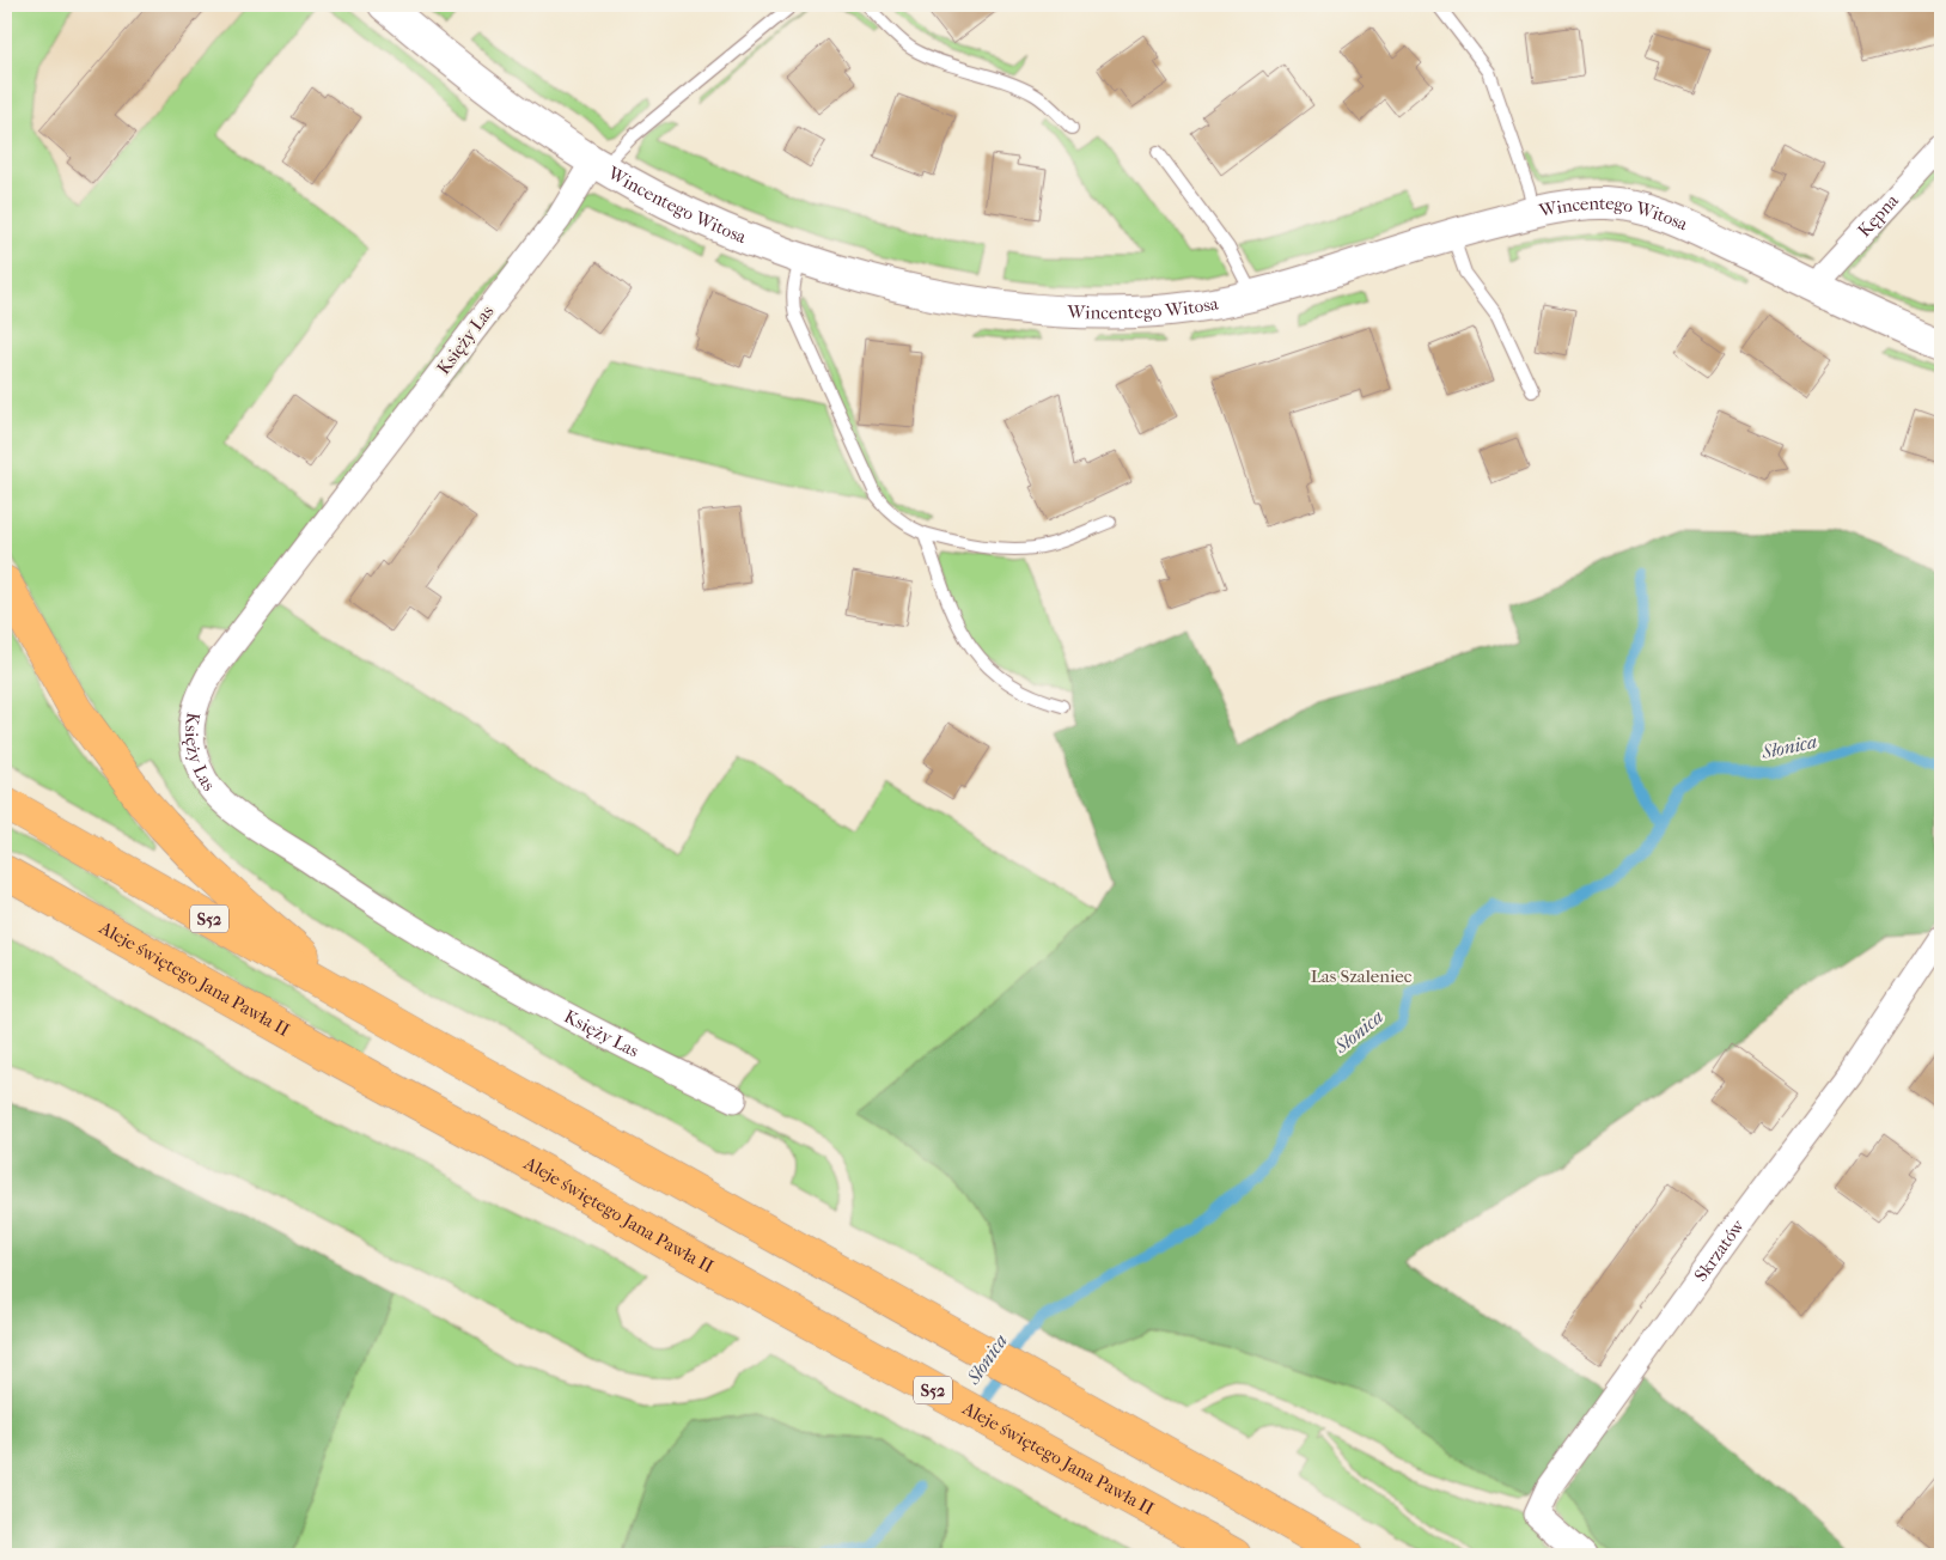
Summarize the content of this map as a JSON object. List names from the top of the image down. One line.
{"streets":{"highway":["S52","Aleje świętego Jana Pawła II"],"street":["Wincentego Witosa","Kępna","Księży Las","Skrzatów"]},"crossings":[["Wincentego Witosa","Kępna"],["Wincentego Witosa","Księży Las"]],"water":["Słonica"],"parks":["Las Szaleniec"]}
